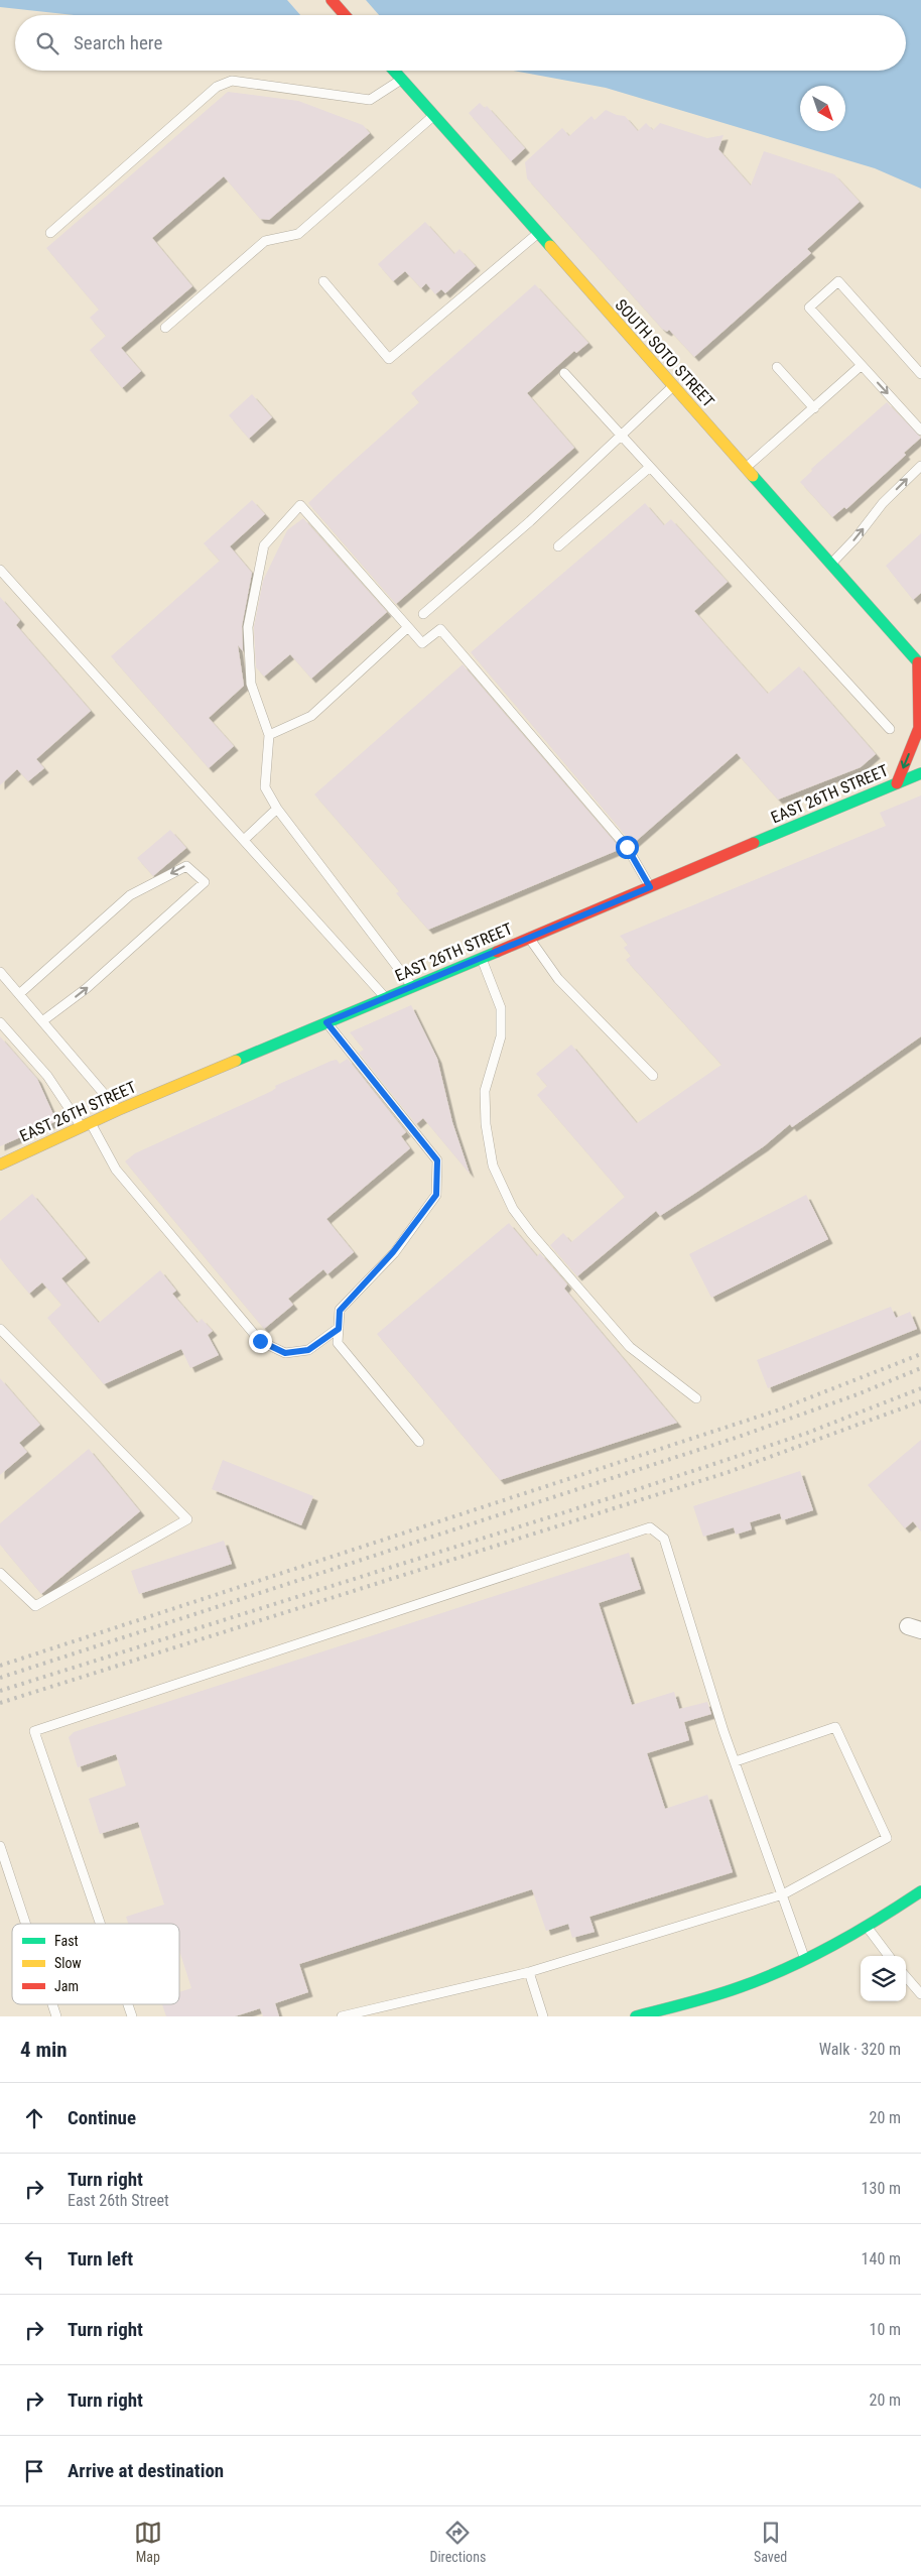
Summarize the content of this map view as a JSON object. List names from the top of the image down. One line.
{"streets":{"main road":["SOUTH SOTO STREET","EAST 26TH STREET"]},"legend":["Fast","Slow","Jam"],"north":"bottom right","page":{"search":"Search here","heading":["4 min","Walk · 320 m"],"list":[["Continue","20 m"],["Turn right","East 26th Street","130 m"],["Turn left","140 m"],["Turn right","10 m"],["Turn right","20 m"],"Arrive at destination"],"nav":["Map","Directions","Saved"]}}
